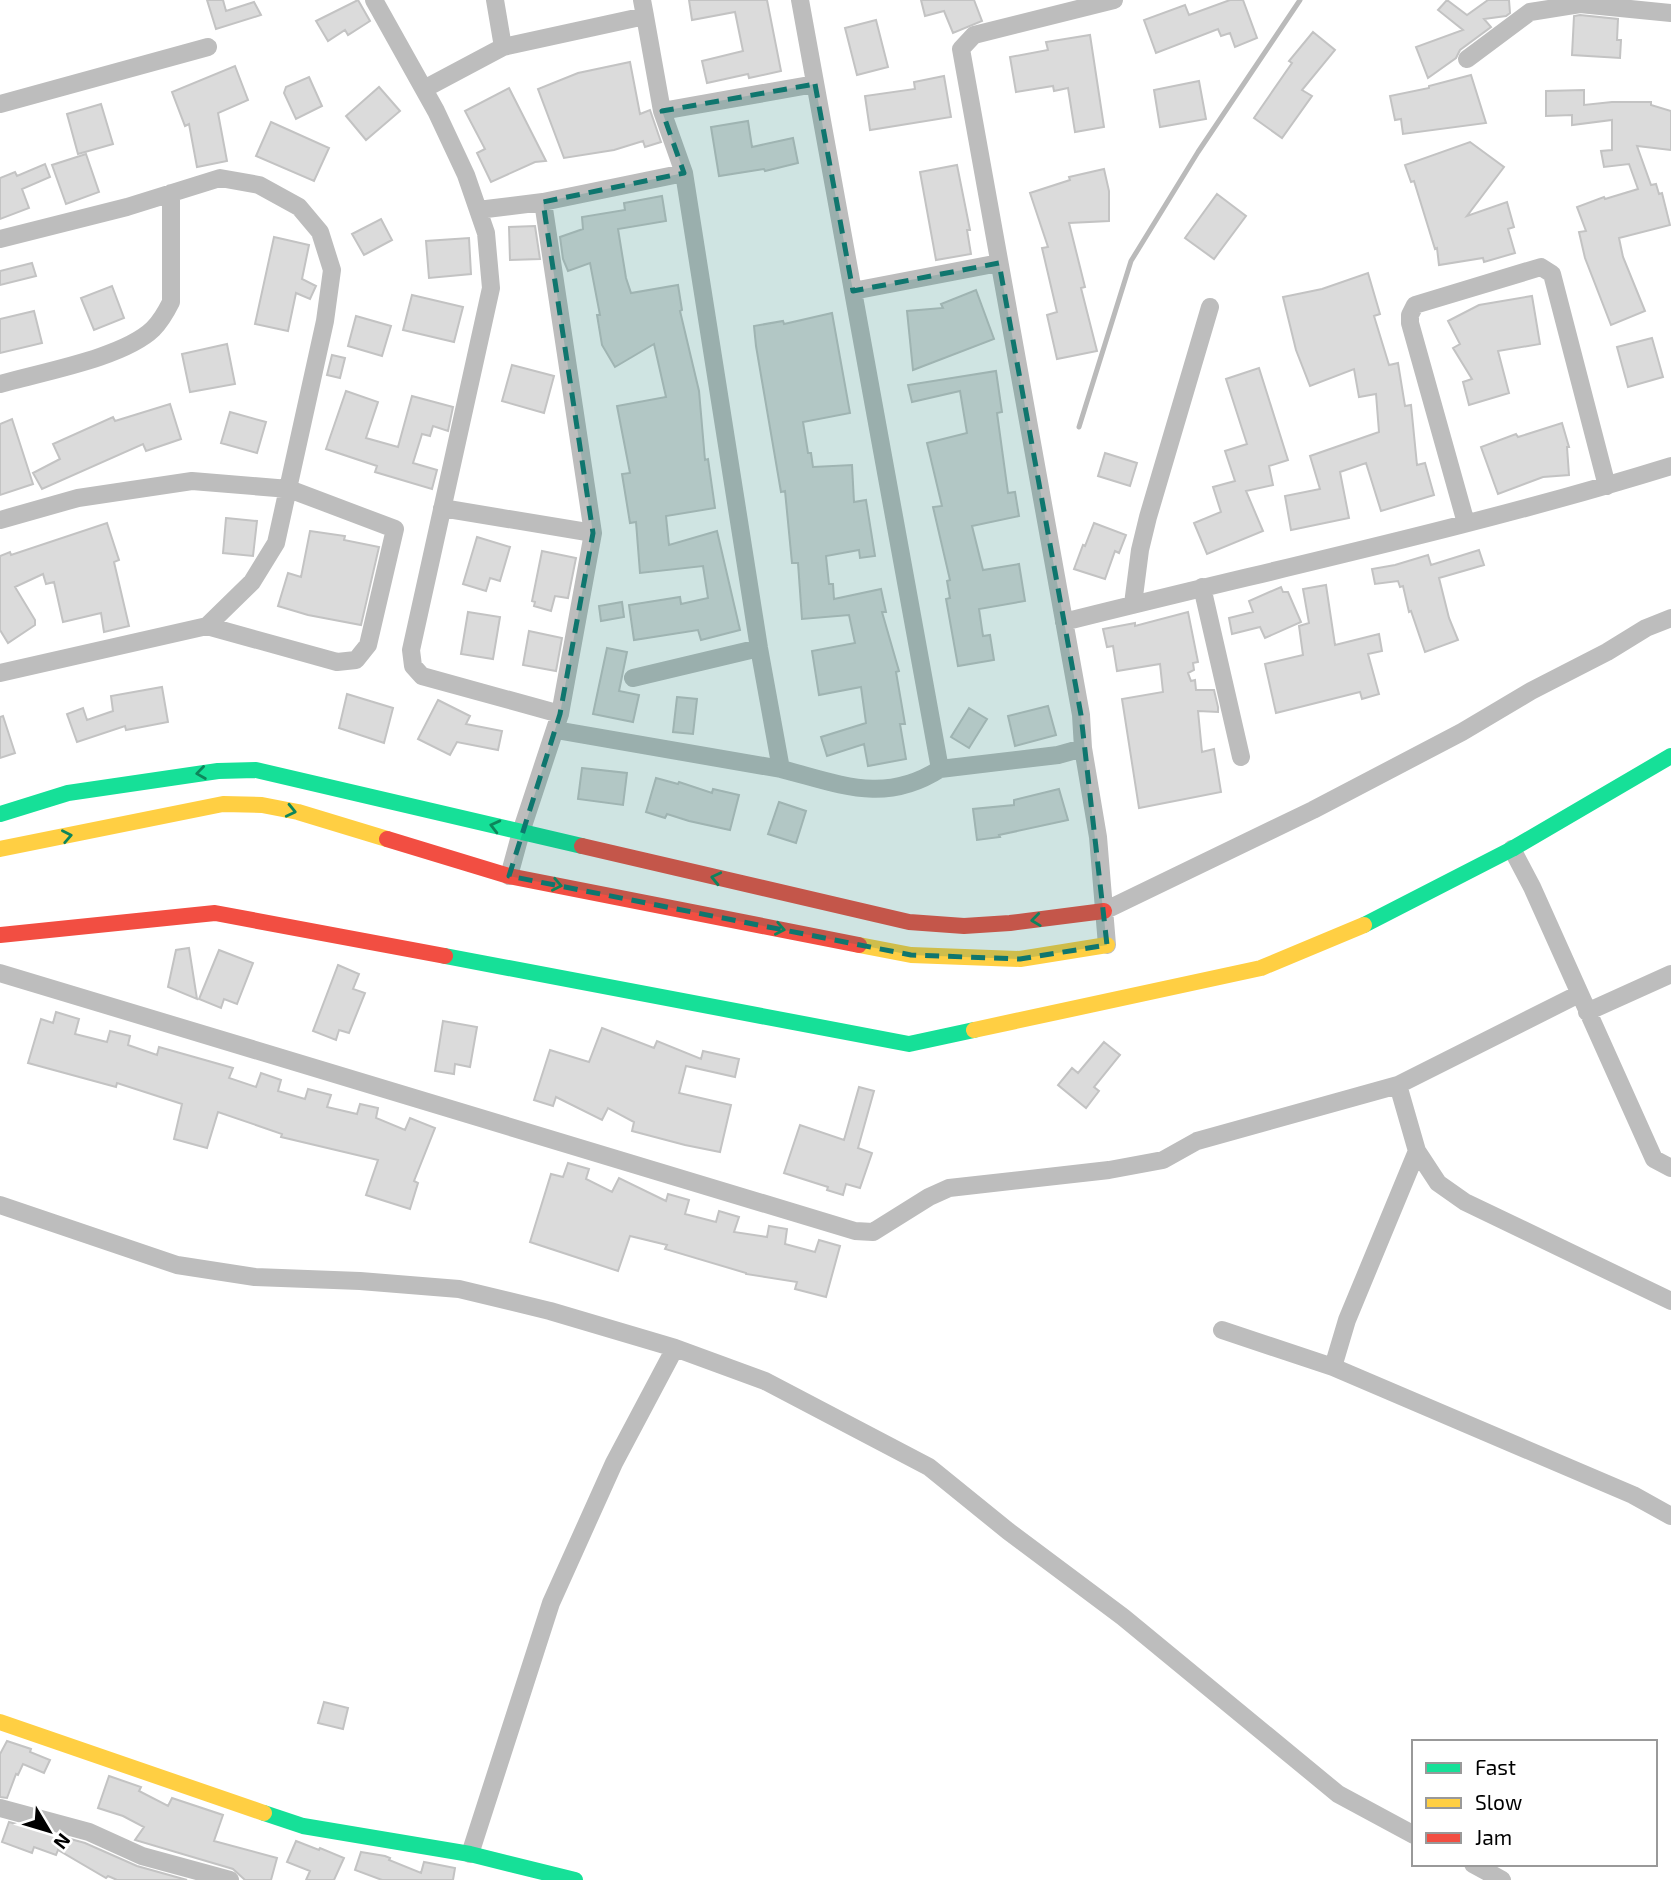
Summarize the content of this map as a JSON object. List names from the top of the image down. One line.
{"legend":["Fast","Slow","Jam"],"north":"bottom right"}
